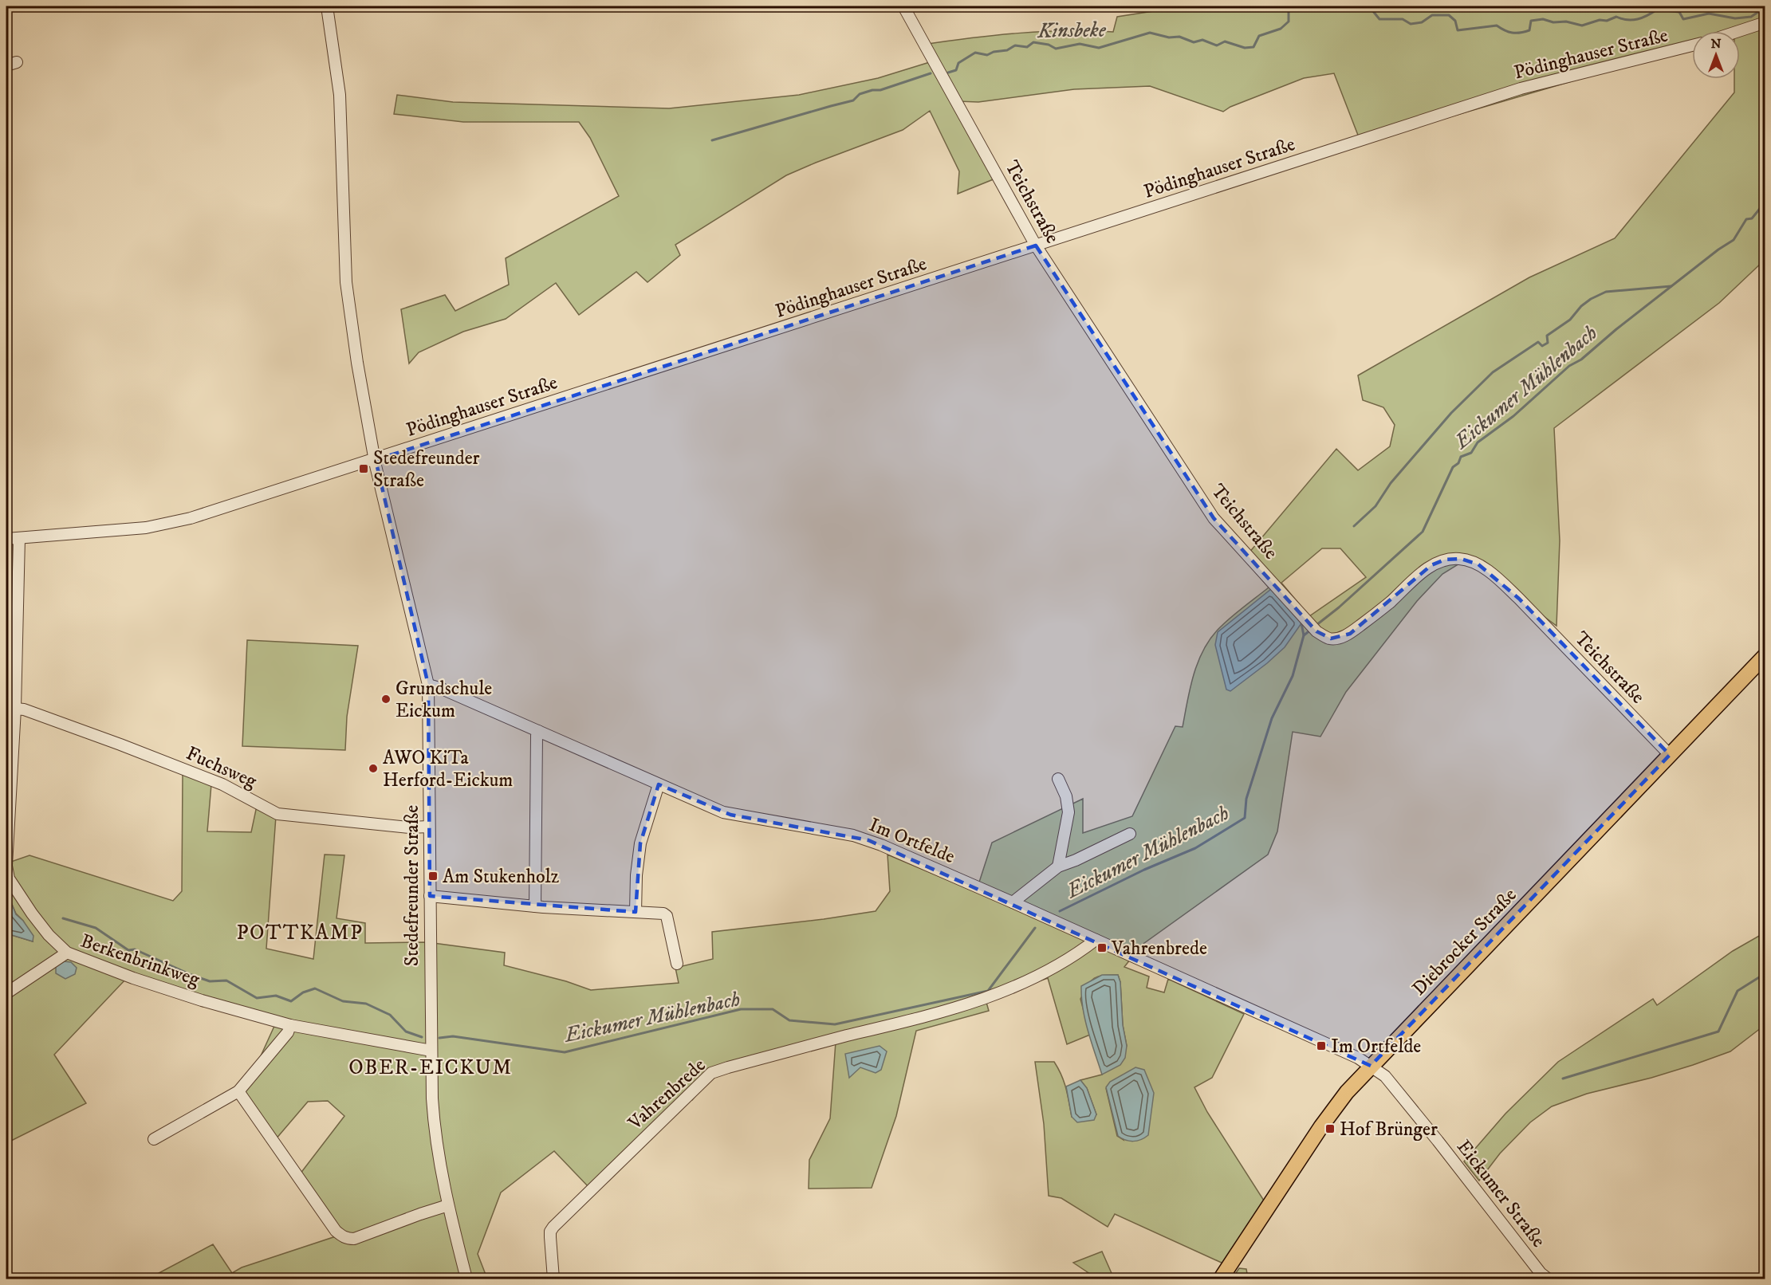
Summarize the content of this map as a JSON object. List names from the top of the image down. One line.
{"streets":{"main road":["Diebrocker Straße"],"street":["Pödinghauser Straße","Teichstraße","Fuchsweg","Im Ortfelde","Stedefreunder Straße","Berkenbrinkweg","Vahrenbrede","Eickumer Straße"]},"crossings":[["Pödinghauser Straße","Teichstraße"],["Pödinghauser Straße","Stedefreunder Straße"],["Pödinghauser Straße","Berkenbrinkweg"],["Teichstraße","Diebrocker Straße"],["Fuchsweg","Stedefreunder Straße"],["Fuchsweg","Berkenbrinkweg"],["Im Ortfelde","Stedefreunder Straße"],["Im Ortfelde","Diebrocker Straße"],["Im Ortfelde","Vahrenbrede"],["Im Ortfelde","Eickumer Straße"],["Stedefreunder Straße","Berkenbrinkweg"],["Diebrocker Straße","Eickumer Straße"]],"districts":["POTTKAMP","OBER-EICKUM"],"water":["Kinsbeke","Eickumer Mühlenbach"],"places":{"transit":["Stedefreunder Straße","Am Stukenholz","Vahrenbrede","Im Ortfelde","Hof Brünger"],"other":["Grundschule Eickum","AWO KiTa Herford-Eickum"]},"north":"top"}
